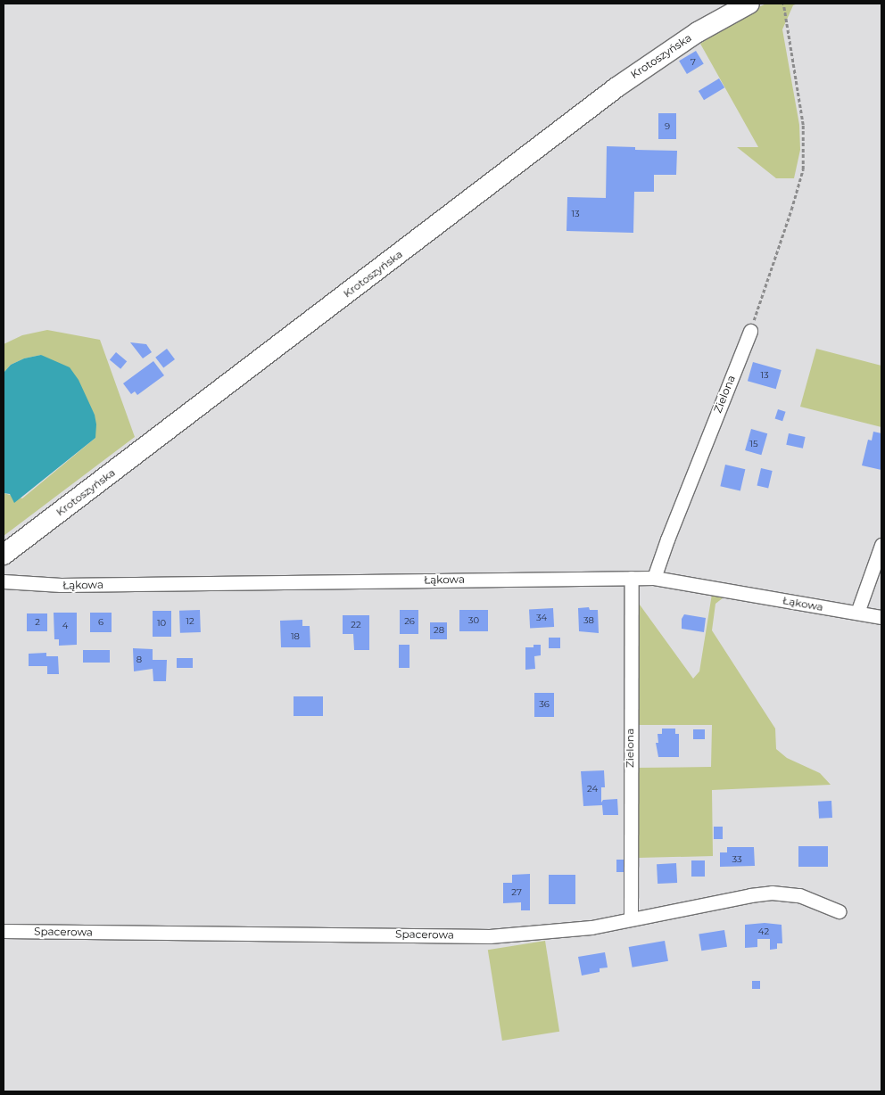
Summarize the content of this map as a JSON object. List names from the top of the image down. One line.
{"streets":{"street":["Krotoszyńska","Zielona","Łąkowa","Spacerowa"]},"crossings":[["Zielona","Łąkowa"],["Zielona","Spacerowa"]],"house_numbers":["7","9","13","13","15","34","30","38","12","26","2","6","10","22","4","28","18","8","36","24","33","27","42"]}
